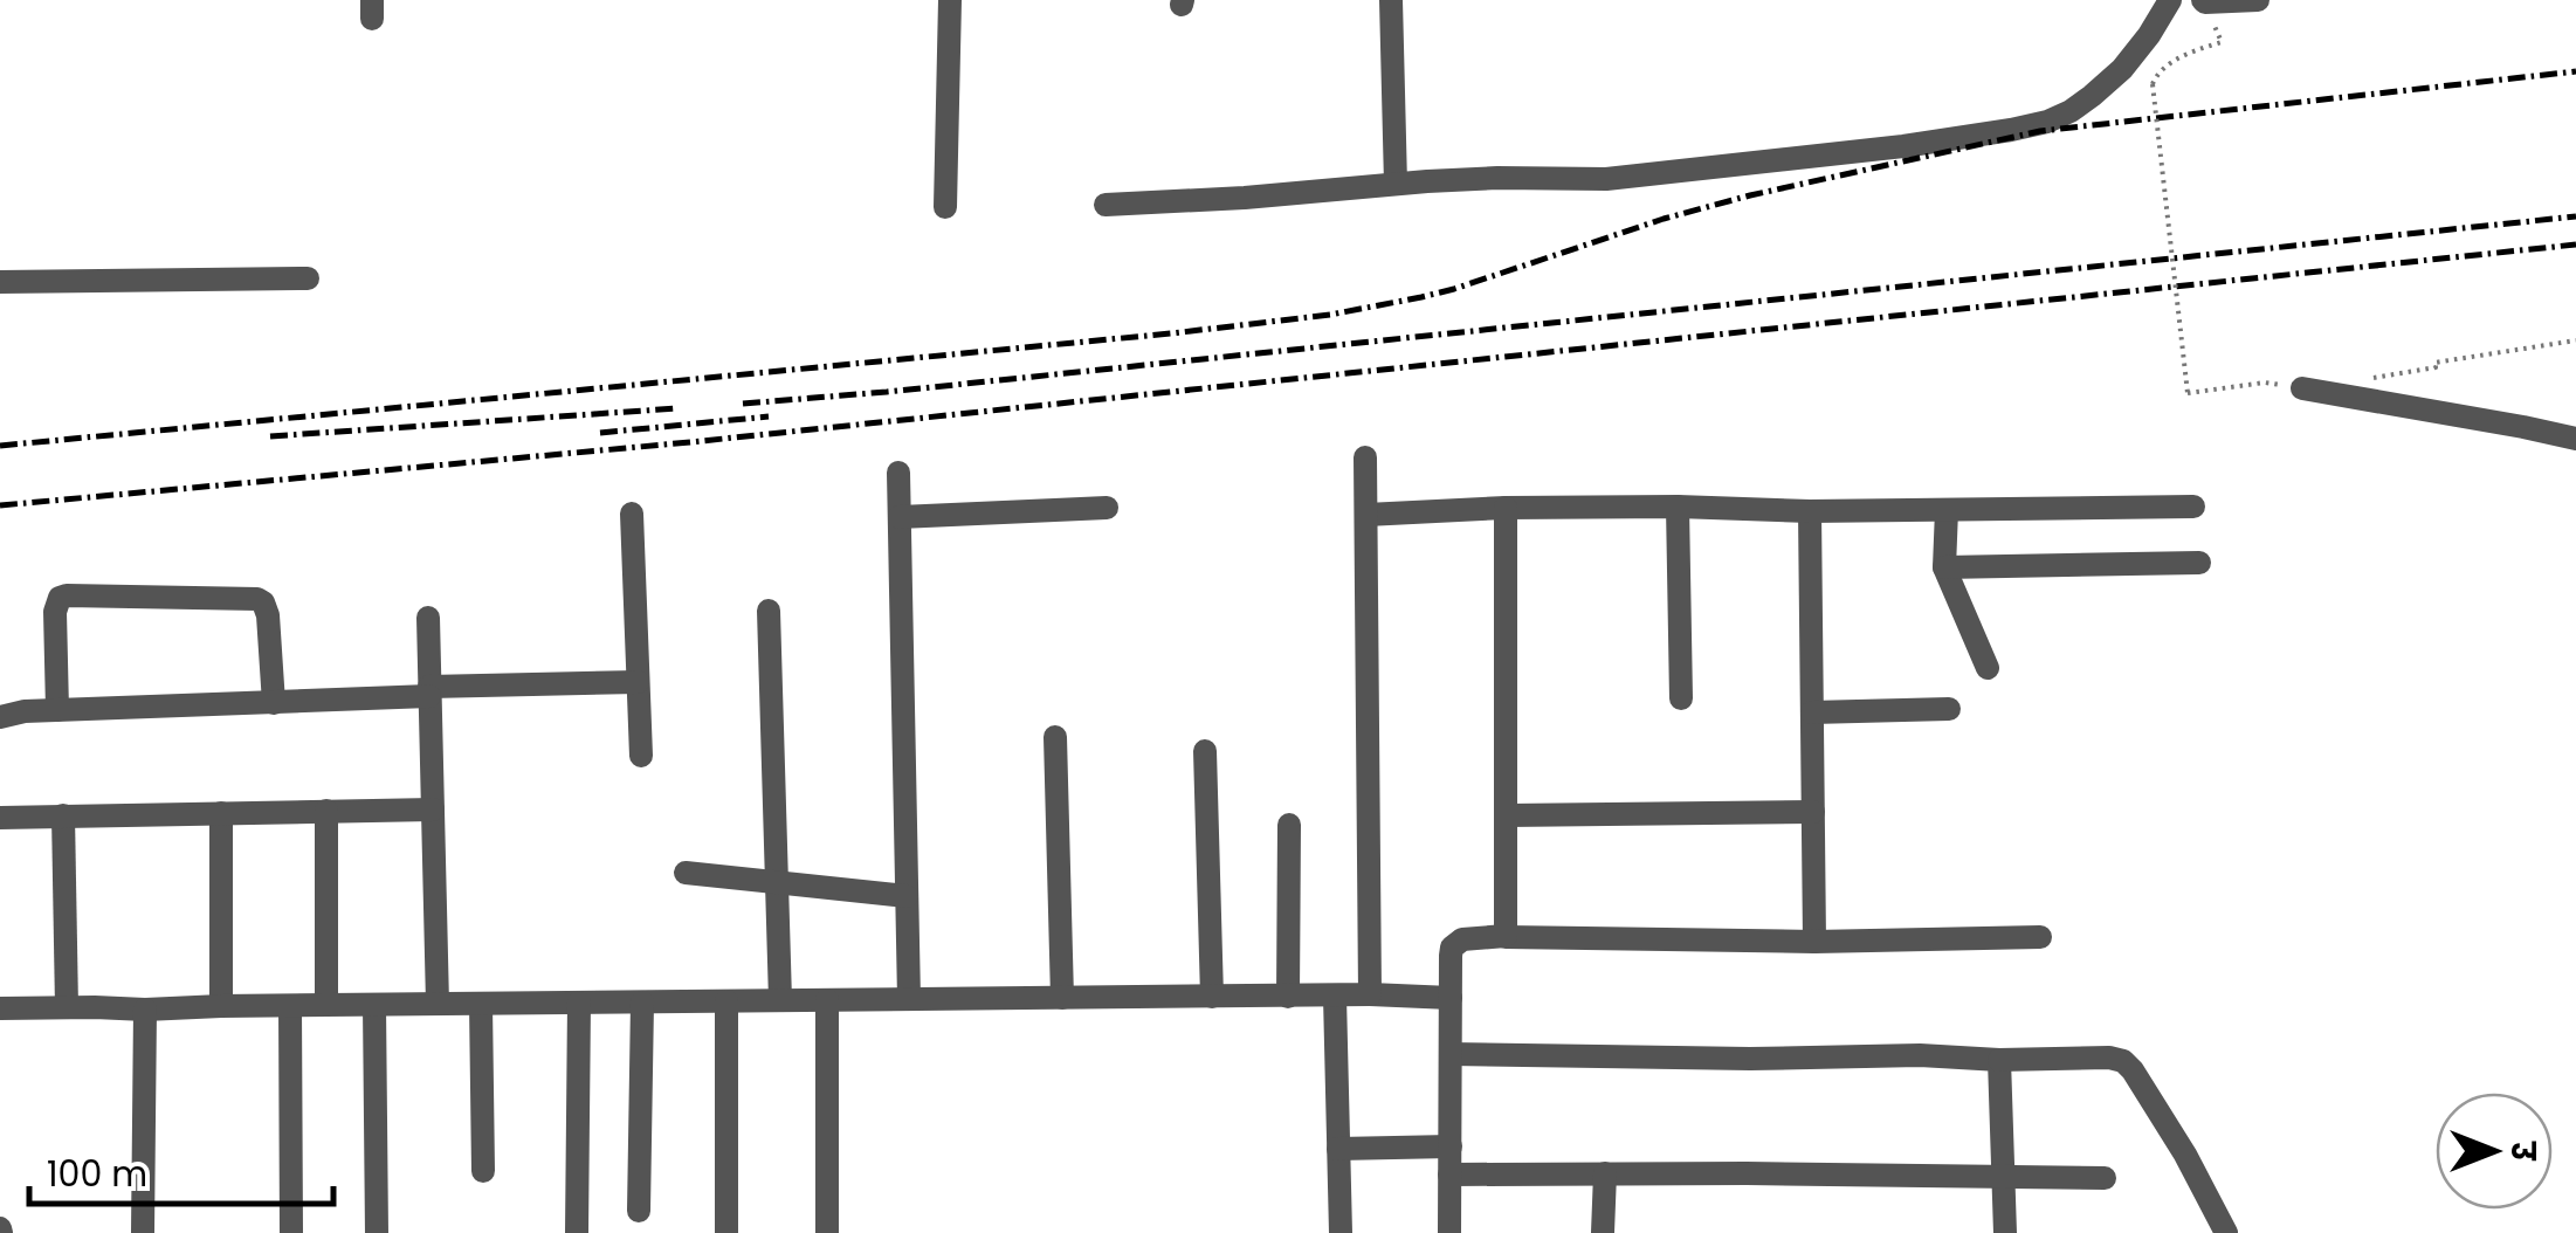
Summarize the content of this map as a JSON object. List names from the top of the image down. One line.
{"scale_bar":"100 m","north":"right"}
